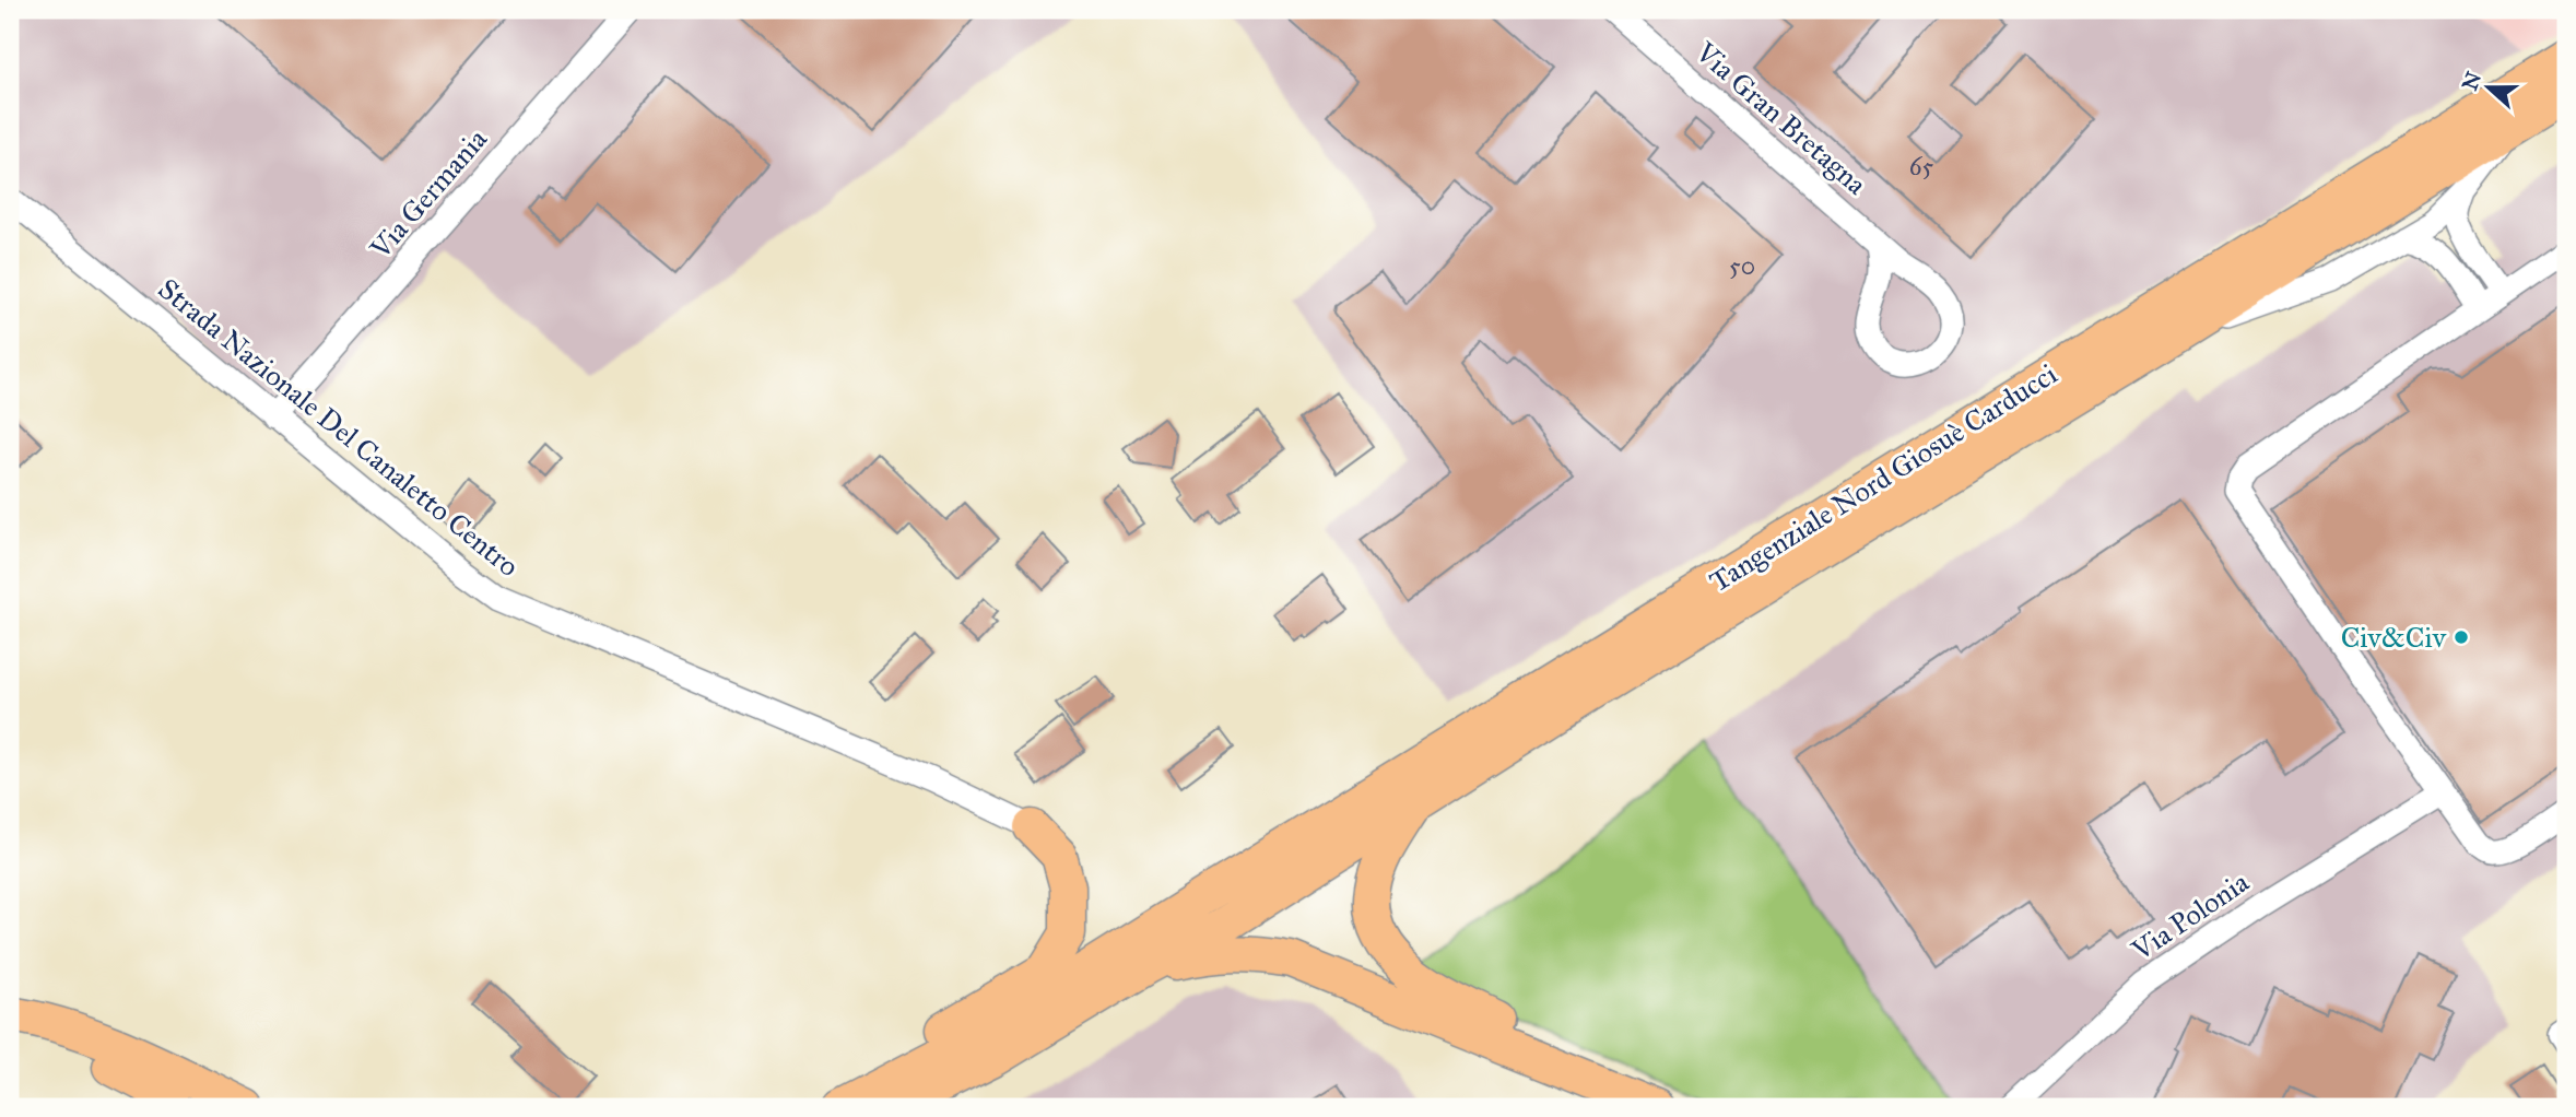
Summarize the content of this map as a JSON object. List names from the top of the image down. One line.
{"streets":{"highway":["Tangenziale Nord Giosuè Carducci"],"street":["Via Gran Bretagna","Via Germania","Strada Nazionale Del Canaletto Centro","Via Polonia"]},"crossings":[["Via Germania","Strada Nazionale Del Canaletto Centro"]],"places":["Civ&Civ"],"house_numbers":["65","50"],"north":"left"}
